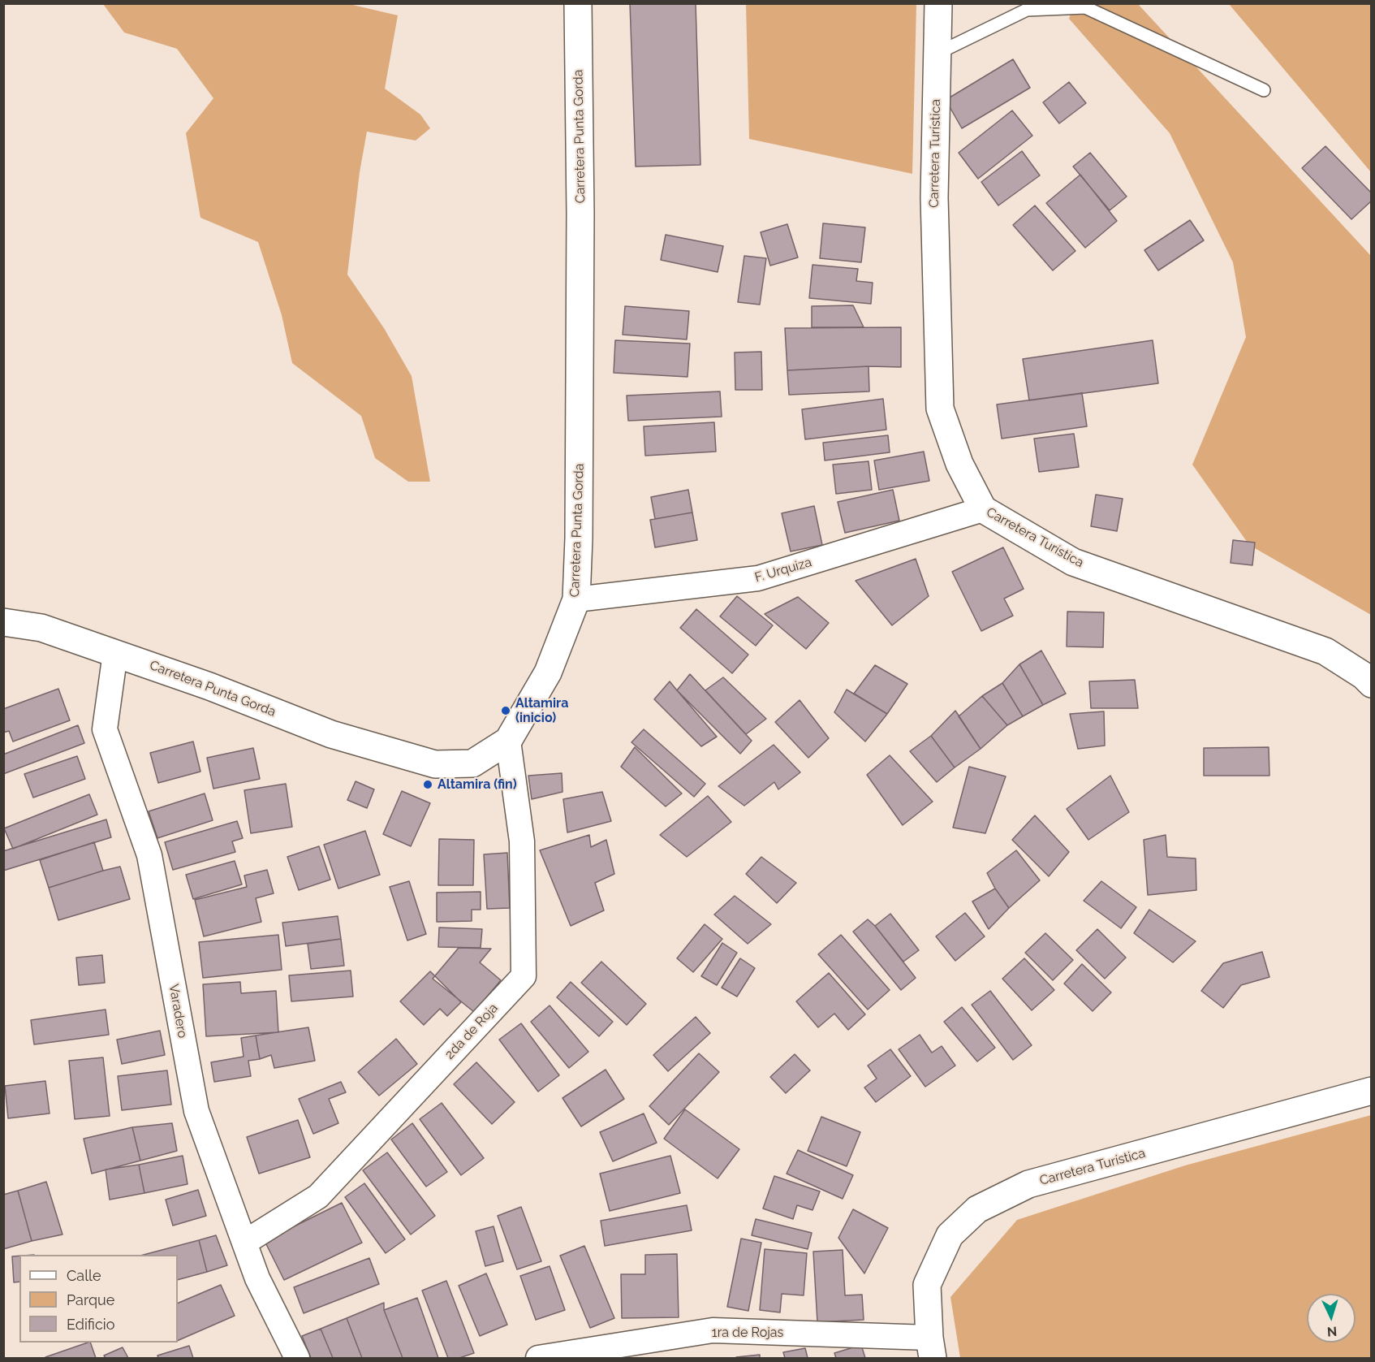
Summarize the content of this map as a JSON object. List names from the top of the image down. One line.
{"streets":{"main road":["Carretera Punta Gorda","Carretera Turística"],"street":["F. Urquiza","Varadero","2da de Roja","1ra de Rojas"]},"crossings":[["Carretera Punta Gorda","F. Urquiza"],["Carretera Punta Gorda","Varadero"],["Carretera Punta Gorda","2da de Roja"],["Carretera Turística","F. Urquiza"],["Carretera Turística","1ra de Rojas"],["Varadero","2da de Roja"]],"places":["Altamira (inicio)","Altamira (fin)"],"legend":["Calle","Parque","Edificio"],"north":"bottom"}
